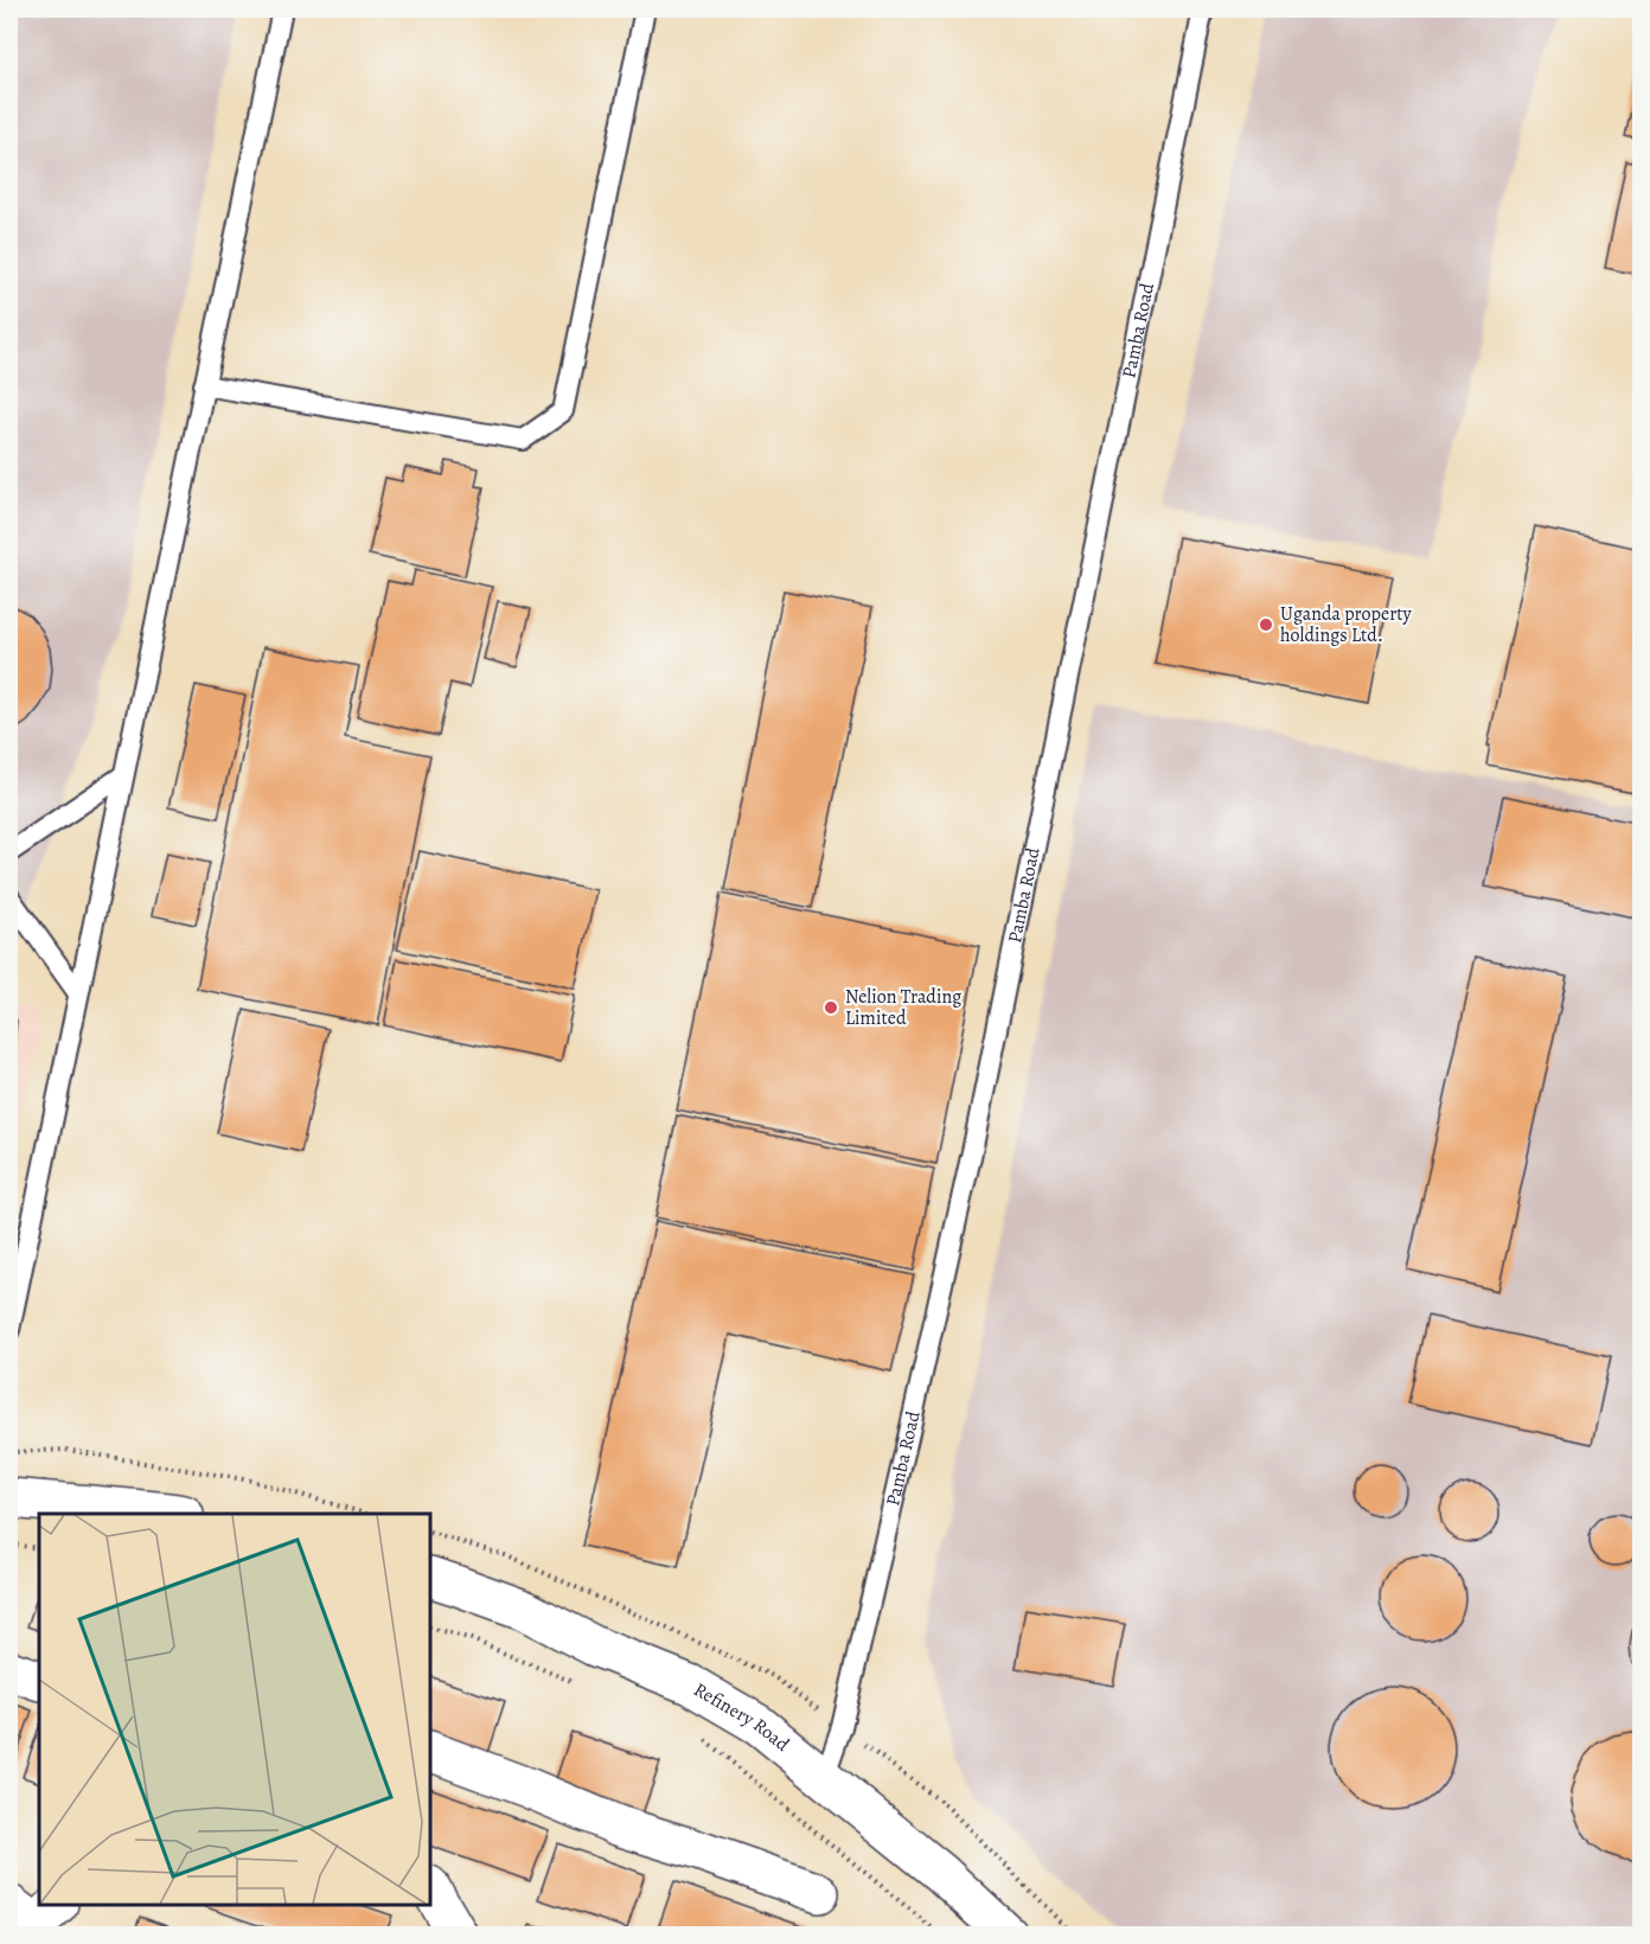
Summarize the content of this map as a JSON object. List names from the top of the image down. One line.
{"streets":{"main road":["Refinery Road"],"lane":["Pamba Road"]},"crossings":[["Pamba Road","Refinery Road"]],"places":["Uganda property holdings Ltd.","Nelion Trading Limited"]}
